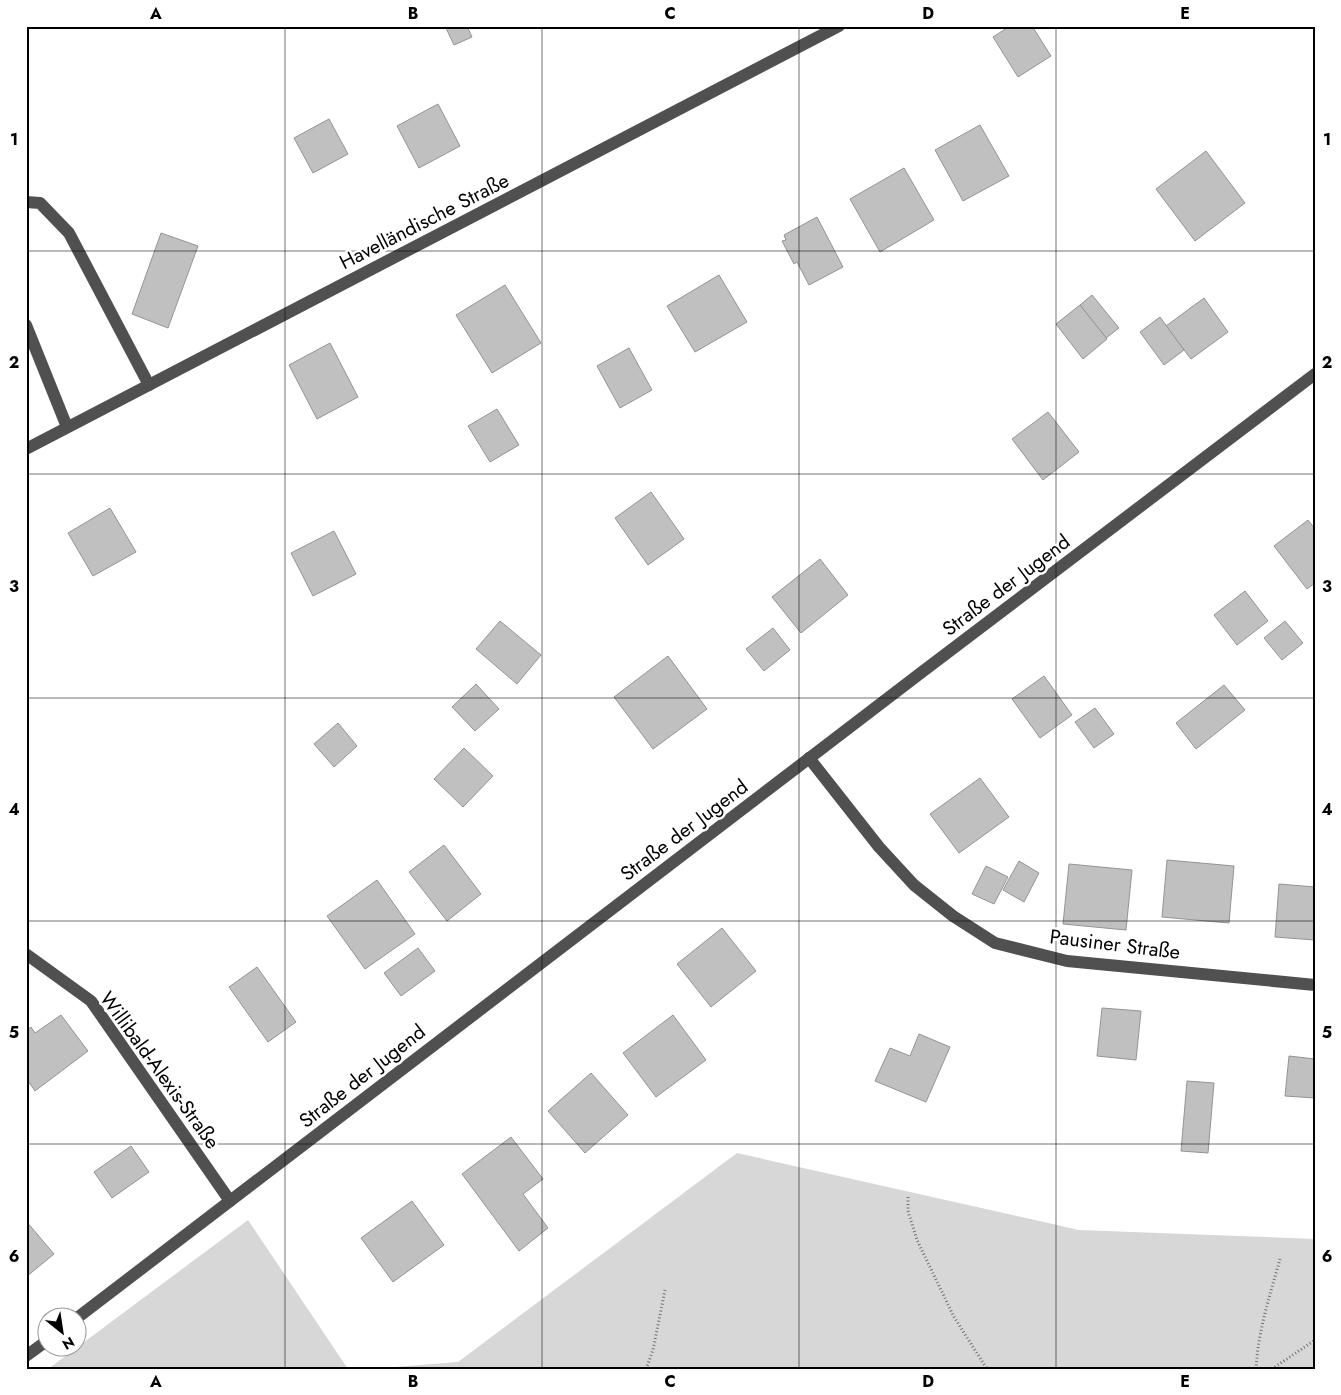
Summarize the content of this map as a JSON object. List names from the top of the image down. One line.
{"streets":{"street":["Havelländische Straße","Straße der Jugend","Pausiner Straße","Willibald-Alexis-Straße"]},"crossings":[["Straße der Jugend","Pausiner Straße"],["Straße der Jugend","Willibald-Alexis-Straße"]],"north":"bottom right","grid":{"columns":["A","B","C","D","E"],"rows":["1","2","3","4","5","6"]}}
